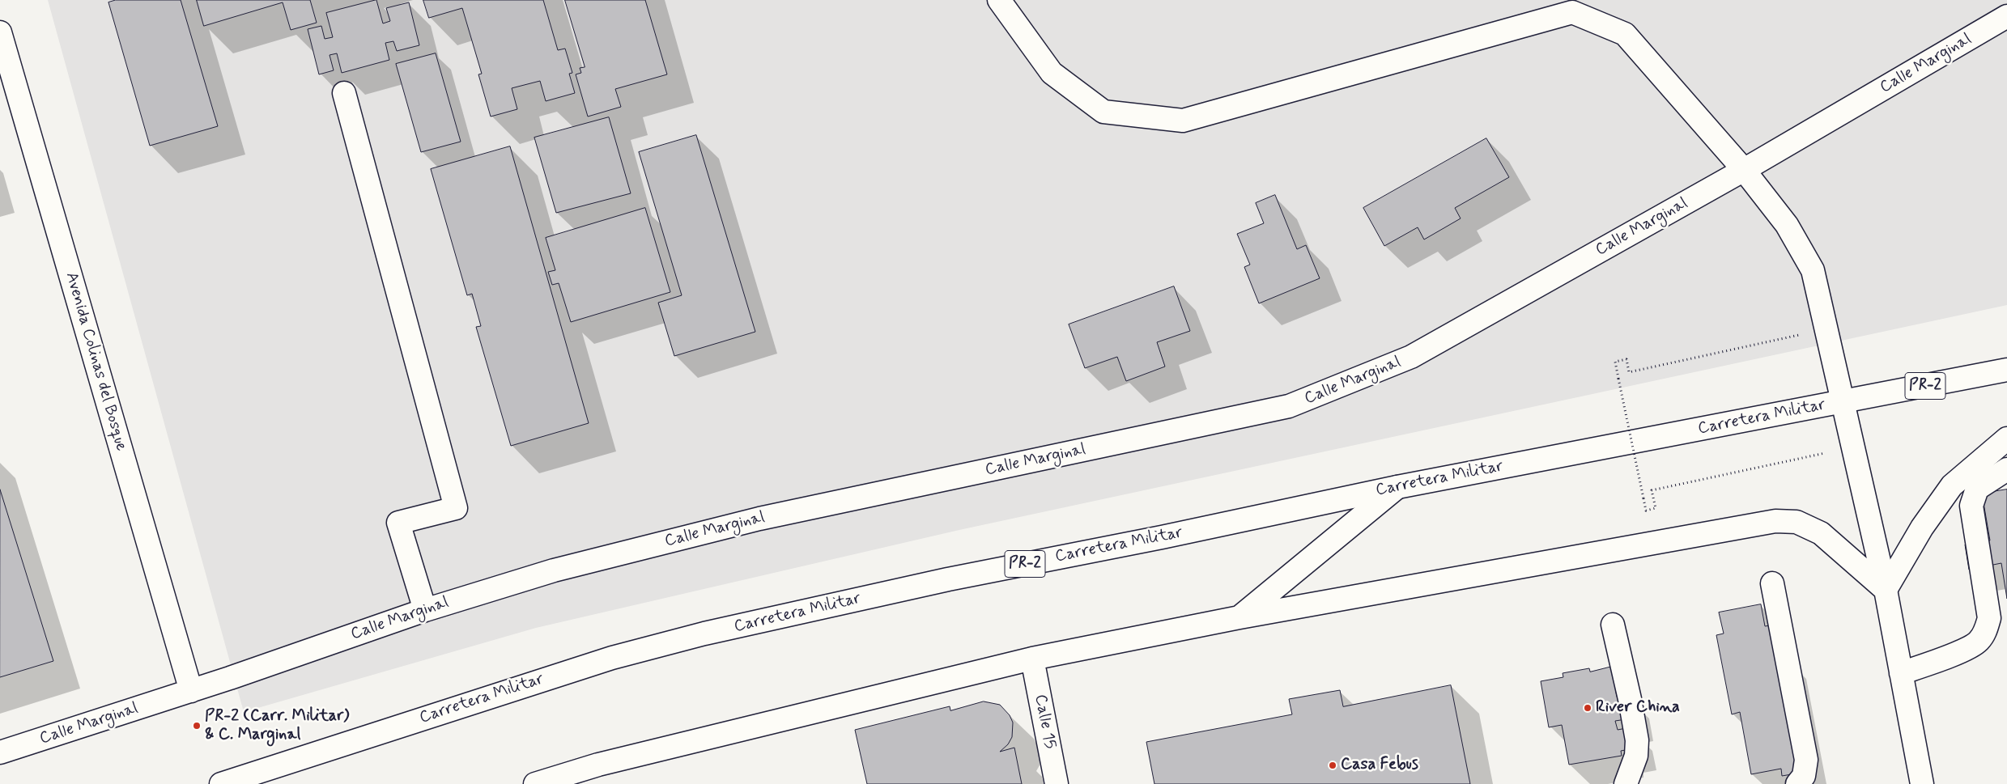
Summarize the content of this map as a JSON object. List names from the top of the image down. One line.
{"streets":{"street":["Calle Marginal","Avenida Colinas del Bosque","PR-2","Carretera Militar","Calle 15"]},"crossings":[["Calle Marginal","Avenida Colinas del Bosque"]],"places":["River China","PR-2 (Carr. Militar) & C. Marginal","Casa Febus"]}
